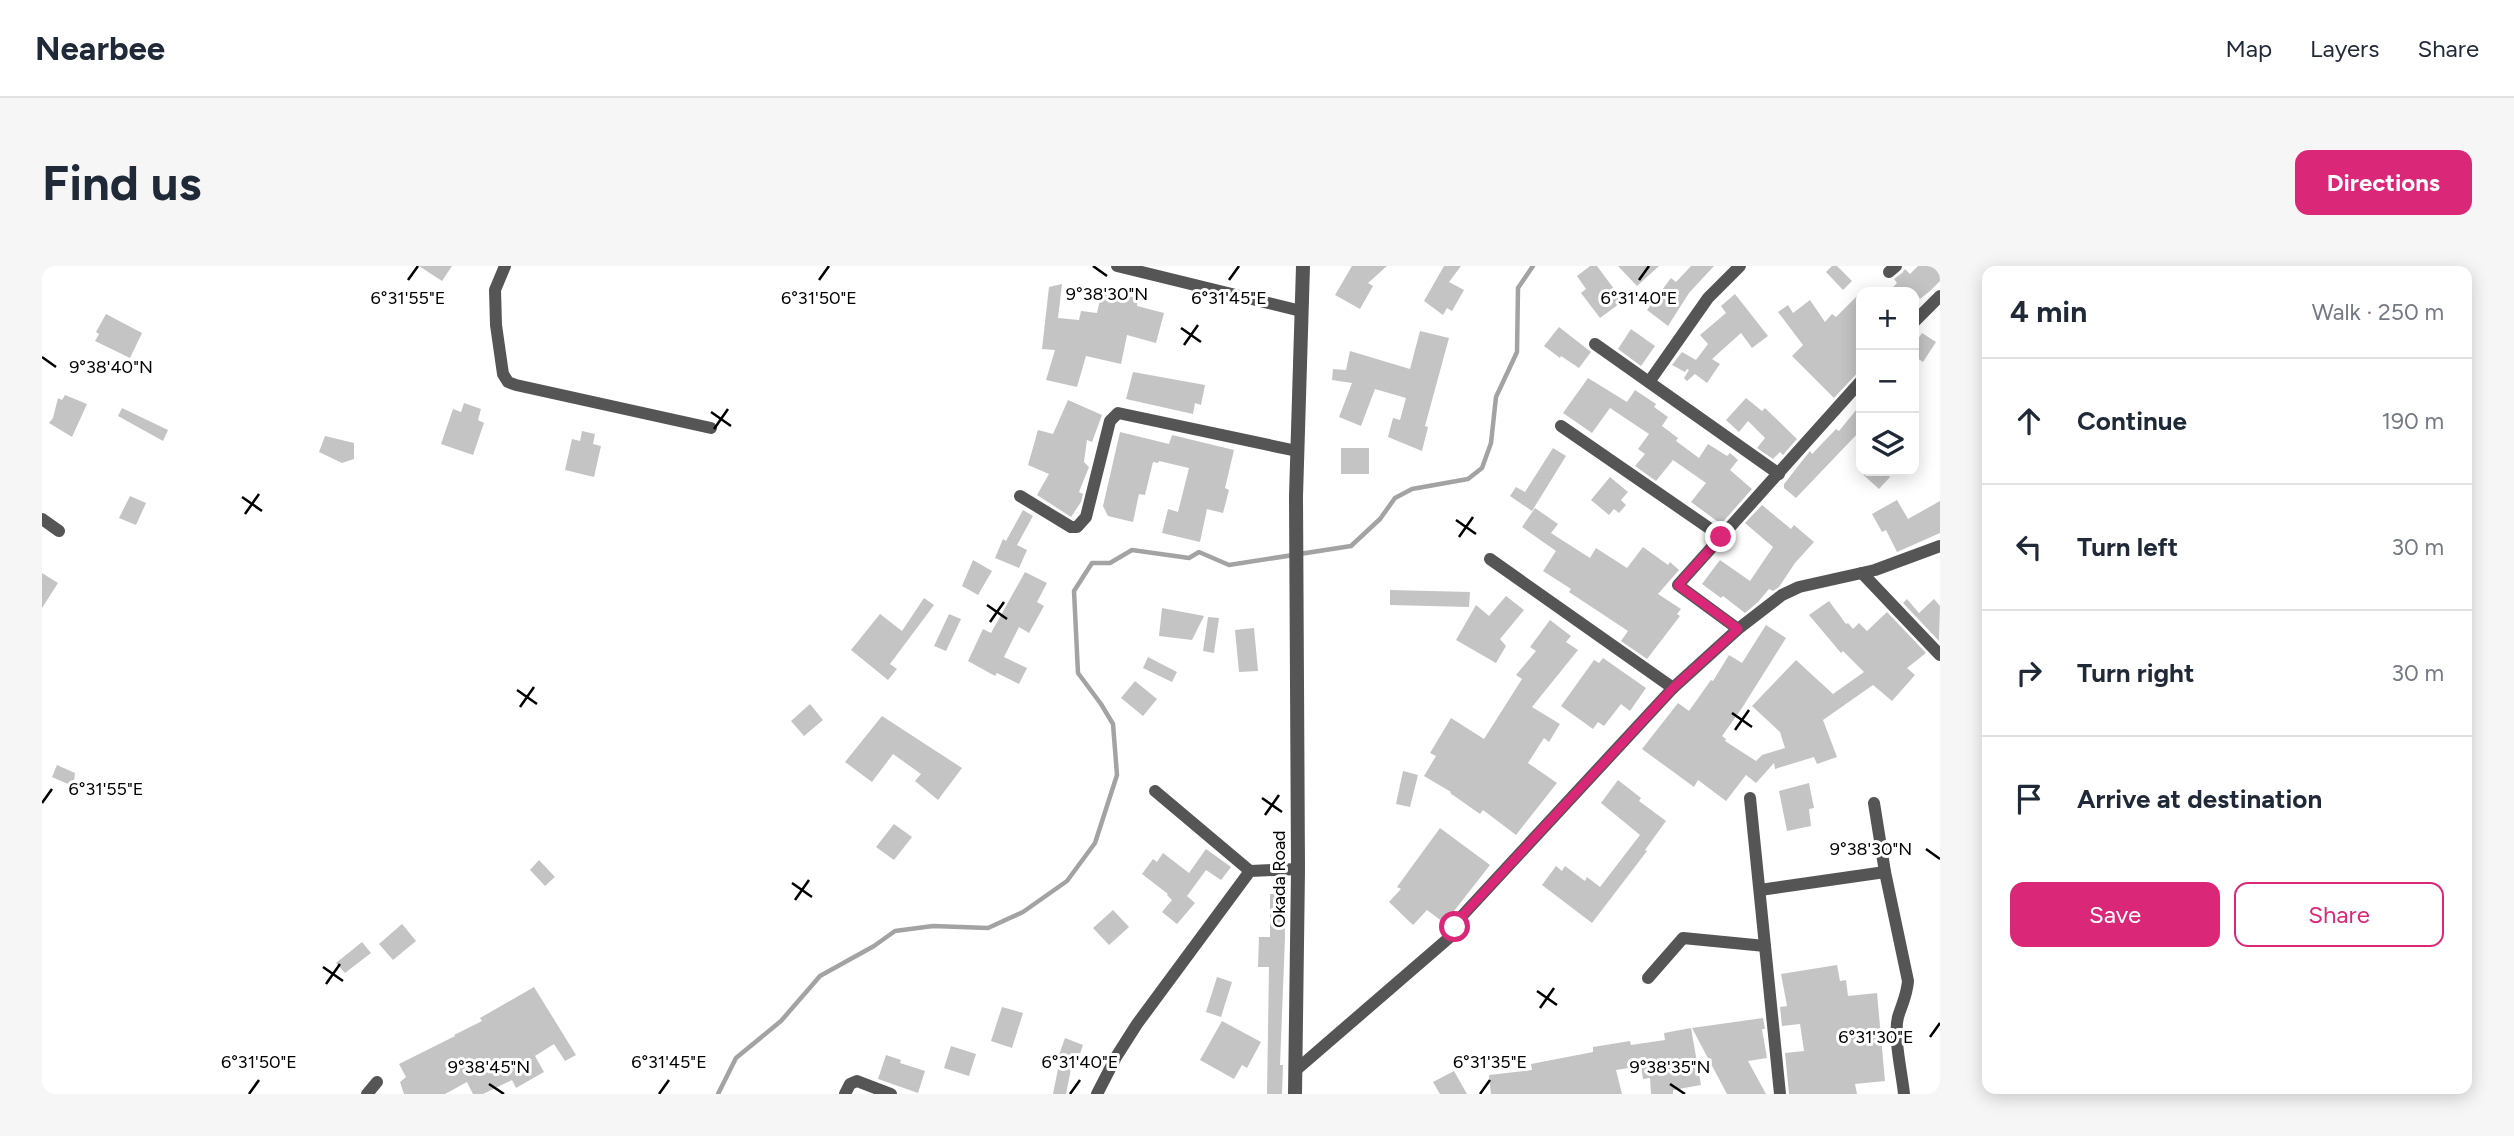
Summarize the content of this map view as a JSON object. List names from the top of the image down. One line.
{"streets":{"street":["Okada Road"]},"page":{"header":"Nearbee","nav":["Map","Layers","Share"],"buttons":["Directions",["Save","Share"]],"title":"Find us","heading":["4 min","Walk · 250 m"],"map_buttons":["+","−"],"list":[["Continue","190 m"],["Turn left","30 m"],["Turn right","30 m"],"Arrive at destination"]},"coordinates":["9°38'30\"N","6°31'55\"E","6°31'50\"E","6°31'45\"E","6°31'40\"E","9°38'40\"N","6°31'30\"E","6°31'35\"E","9°38'45\"N","9°38'35\"N"]}
